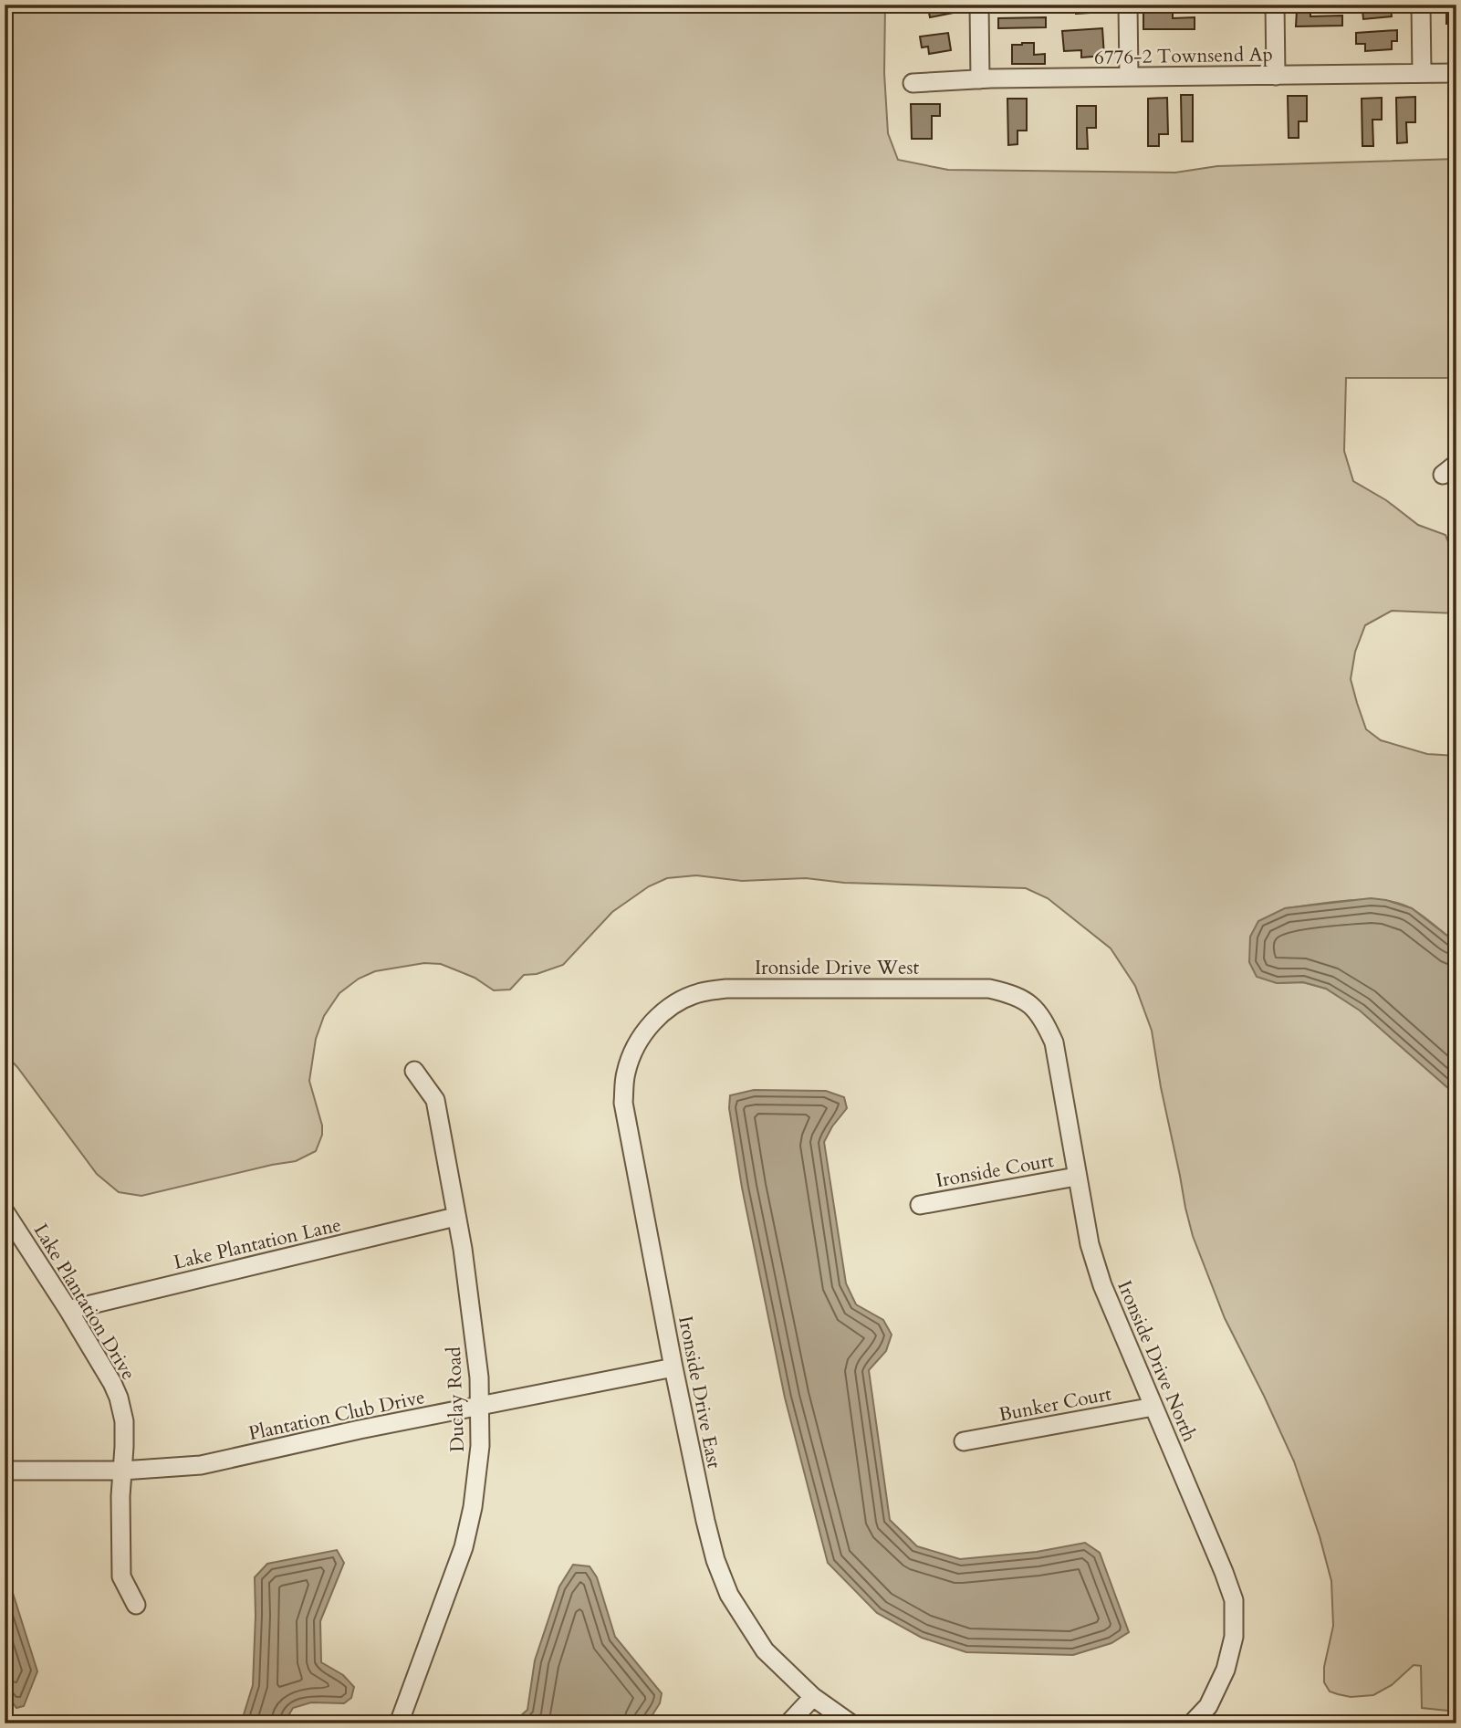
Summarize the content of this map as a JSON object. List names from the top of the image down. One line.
{"streets":{"street":["6776-2 Townsend Ap","Ironside Drive West","Ironside Court","Lake Plantation Lane","Lake Plantation Drive","Ironside Drive North","Ironside Drive East","Duclay Road","Bunker Court","Plantation Club Drive"]},"crossings":[["Ironside Drive West","Ironside Drive North"],["Ironside Drive West","Ironside Drive East"],["Ironside Court","Ironside Drive North"],["Lake Plantation Lane","Lake Plantation Drive"],["Lake Plantation Lane","Duclay Road"],["Lake Plantation Drive","Plantation Club Drive"],["Ironside Drive North","Bunker Court"],["Ironside Drive East","Plantation Club Drive"],["Duclay Road","Plantation Club Drive"]]}
